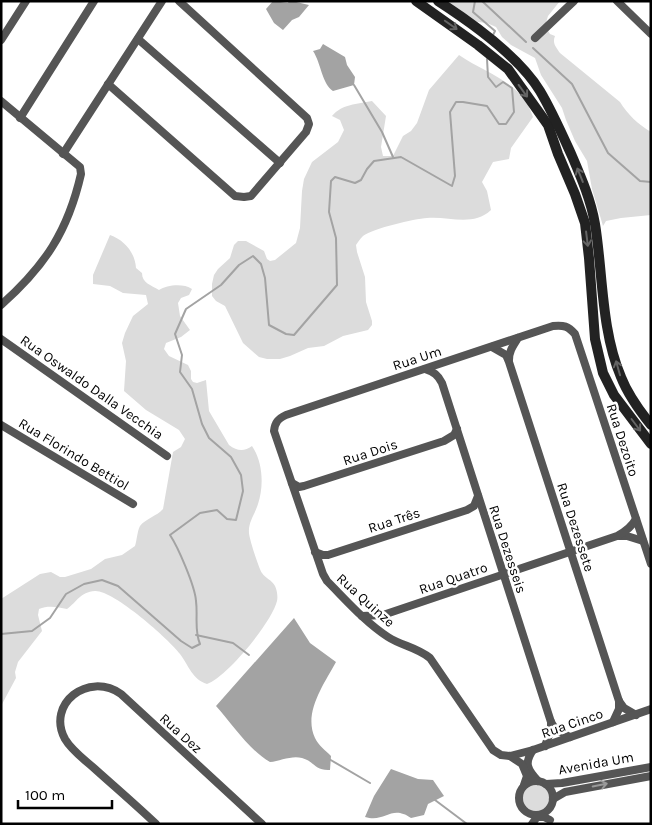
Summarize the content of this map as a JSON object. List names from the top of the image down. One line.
{"streets":{"street":["Rua Um","Rua Oswaldo Dalla Vecchia","Rua Dezoito","Rua Dois","Rua Florindo Bettiol","Rua Três","Rua Dezessete","Rua Dezesseis","Rua Quatro","Rua Quinze","Rua Cinco","Rua Dez","Avenida Um"]},"crossings":[["Rua Um","Rua Dezoito"],["Rua Um","Rua Quinze"],["Rua Dezoito","Rua Quatro"],["Rua Dois","Rua Dezesseis"],["Rua Dezessete","Rua Quatro"],["Rua Dezesseis","Rua Quatro"],["Rua Dezesseis","Rua Cinco"],["Rua Quatro","Rua Quinze"],["Rua Quinze","Rua Cinco"]],"scale_bar":"100 m"}
